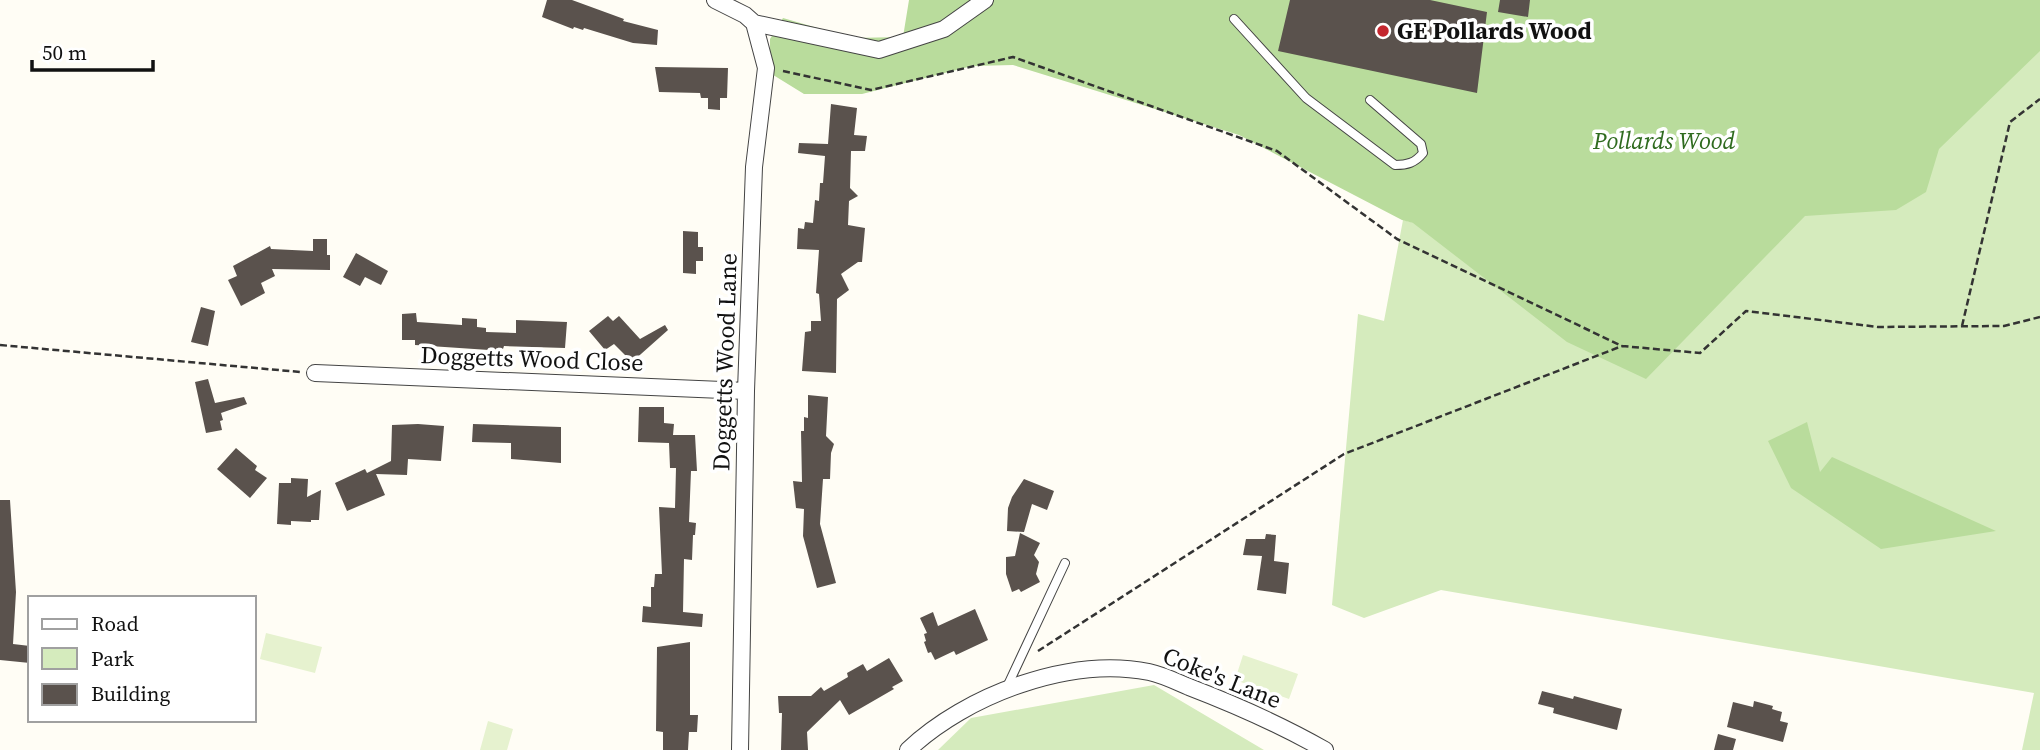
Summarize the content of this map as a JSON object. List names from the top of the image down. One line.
{"streets":{"street":["Doggetts Wood Close","Doggetts Wood Lane","Coke's Lane"]},"crossings":[["Doggetts Wood Close","Doggetts Wood Lane"]],"parks":["Pollards Wood"],"places":["GE Pollards Wood"],"legend":["Road","Park","Building"],"scale_bar":"50 m"}
